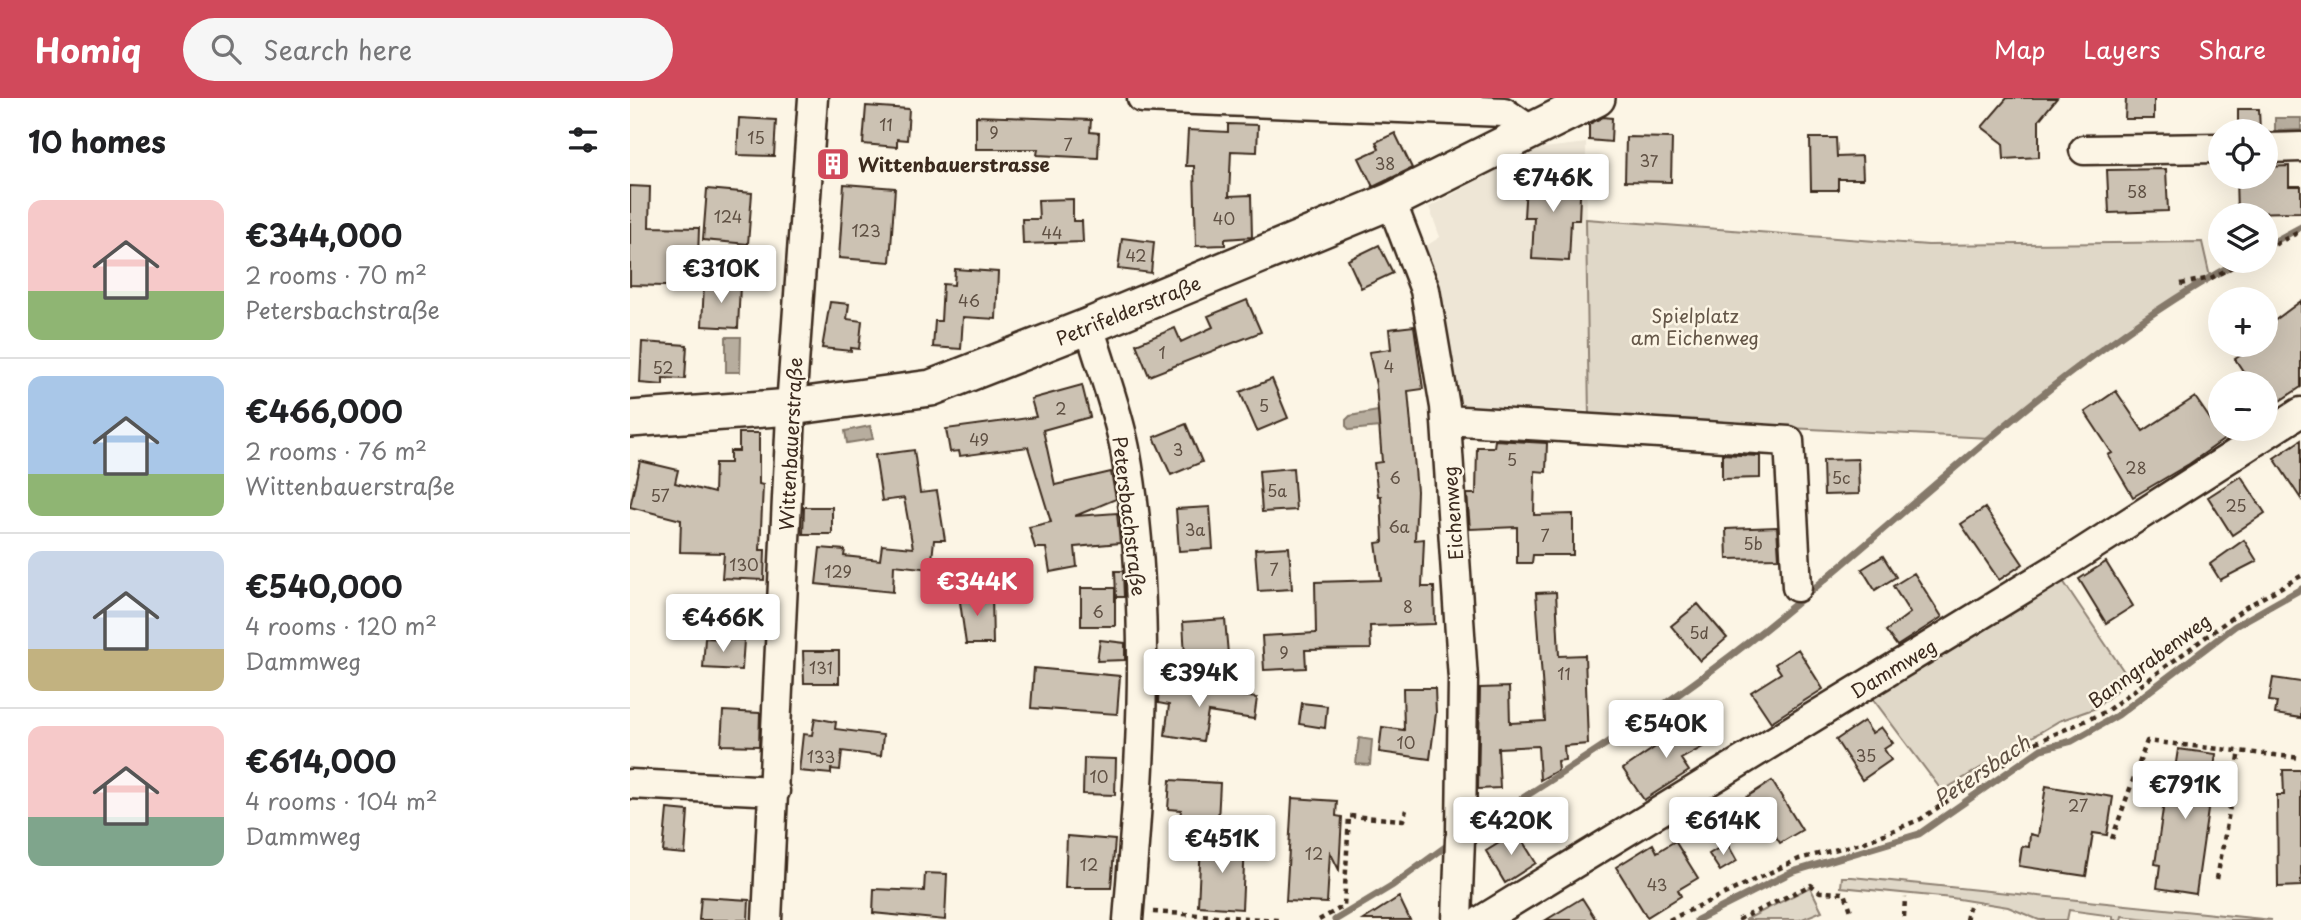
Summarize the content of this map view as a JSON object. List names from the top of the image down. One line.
{"streets":{"main road":["Petrifelderstraße"],"street":["Wittenbauerstraße","Eichenweg","Petersbachstraße","Dammweg"],"path":["Banngrabenweg"]},"crossings":[["Petrifelderstraße","Wittenbauerstraße"],["Petrifelderstraße","Eichenweg"],["Petrifelderstraße","Petersbachstraße"]],"water":["Petersbach"],"parks":["Spielplatz am Eichenweg"],"places":{"building":["Wittenbauerstrasse"]},"house_numbers":["11","9","15","7","37","38","58","124","40","123","44","42","46","1","4","52","5","2","49","3","5","28","6","5c","5a","57","25","6a","3a","7","5b","130","7","129","8","6","5d","9","131","11","10","35","133","10","27","12","12","43"],"page":{"header":"Homiq","search":"Search here","nav":["Map","Layers","Share"],"heading":"10 homes","map_buttons":["+","−"],"price":["€746K","€310K","€344K","€466K","€394K","€540K","€791K","€420K","€614K","€451K"],"list":[{"name":"€344,000","note":"2 rooms · 70 m² · Petersbachstraße"},{"name":"€466,000","note":"2 rooms · 76 m² · Wittenbauerstraße"},{"name":"€540,000","note":"4 rooms · 120 m² · Dammweg"},{"name":"€614,000","note":"4 rooms · 104 m² · Dammweg"}]}}
